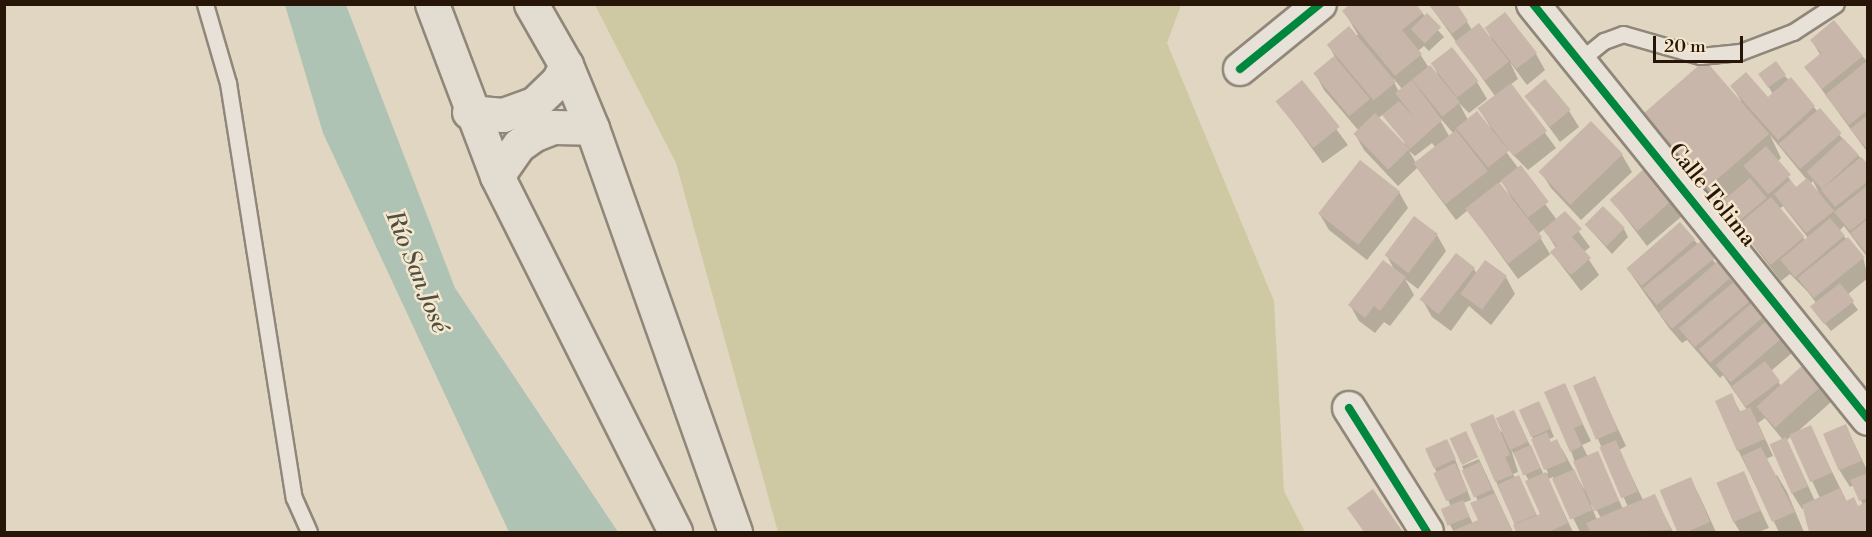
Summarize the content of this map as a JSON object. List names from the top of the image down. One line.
{"streets":{"street":["Calle Tolima"]},"water":["Río San José"],"scale_bar":"20 m"}
